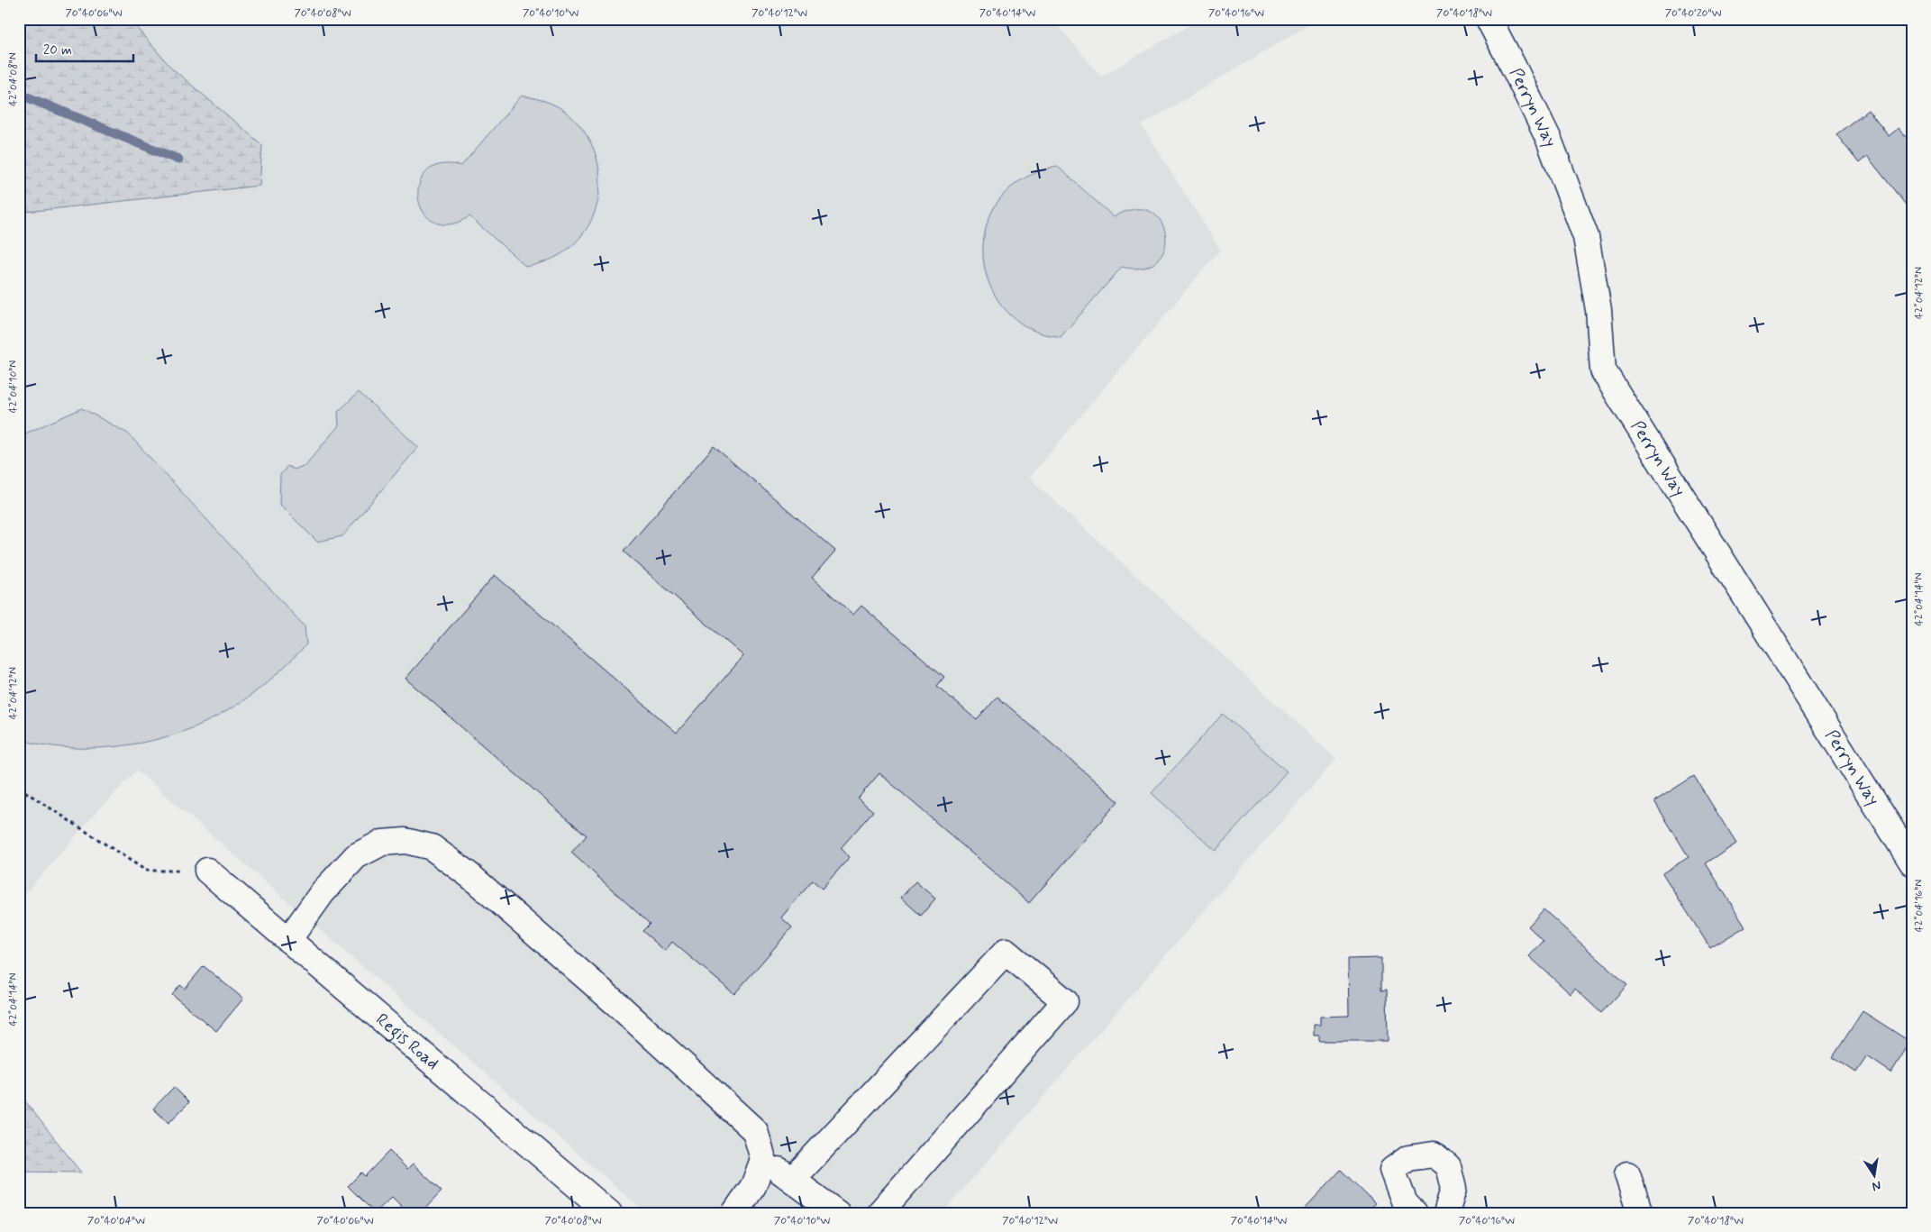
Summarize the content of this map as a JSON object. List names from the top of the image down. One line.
{"streets":{"street":["Perryn Way","Regis Road"]},"scale_bar":"20 m","north":"bottom","coordinates":["70°40'06\"W","70°40'08\"W","70°40'10\"W","70°40'12\"W","70°40'14\"W","70°40'16\"W","70°40'18\"W","70°40'20\"W","42°04'08\"N","42°04'12\"N","42°04'10\"N","42°04'14\"N","42°04'16\"N","70°40'04\"W"]}
